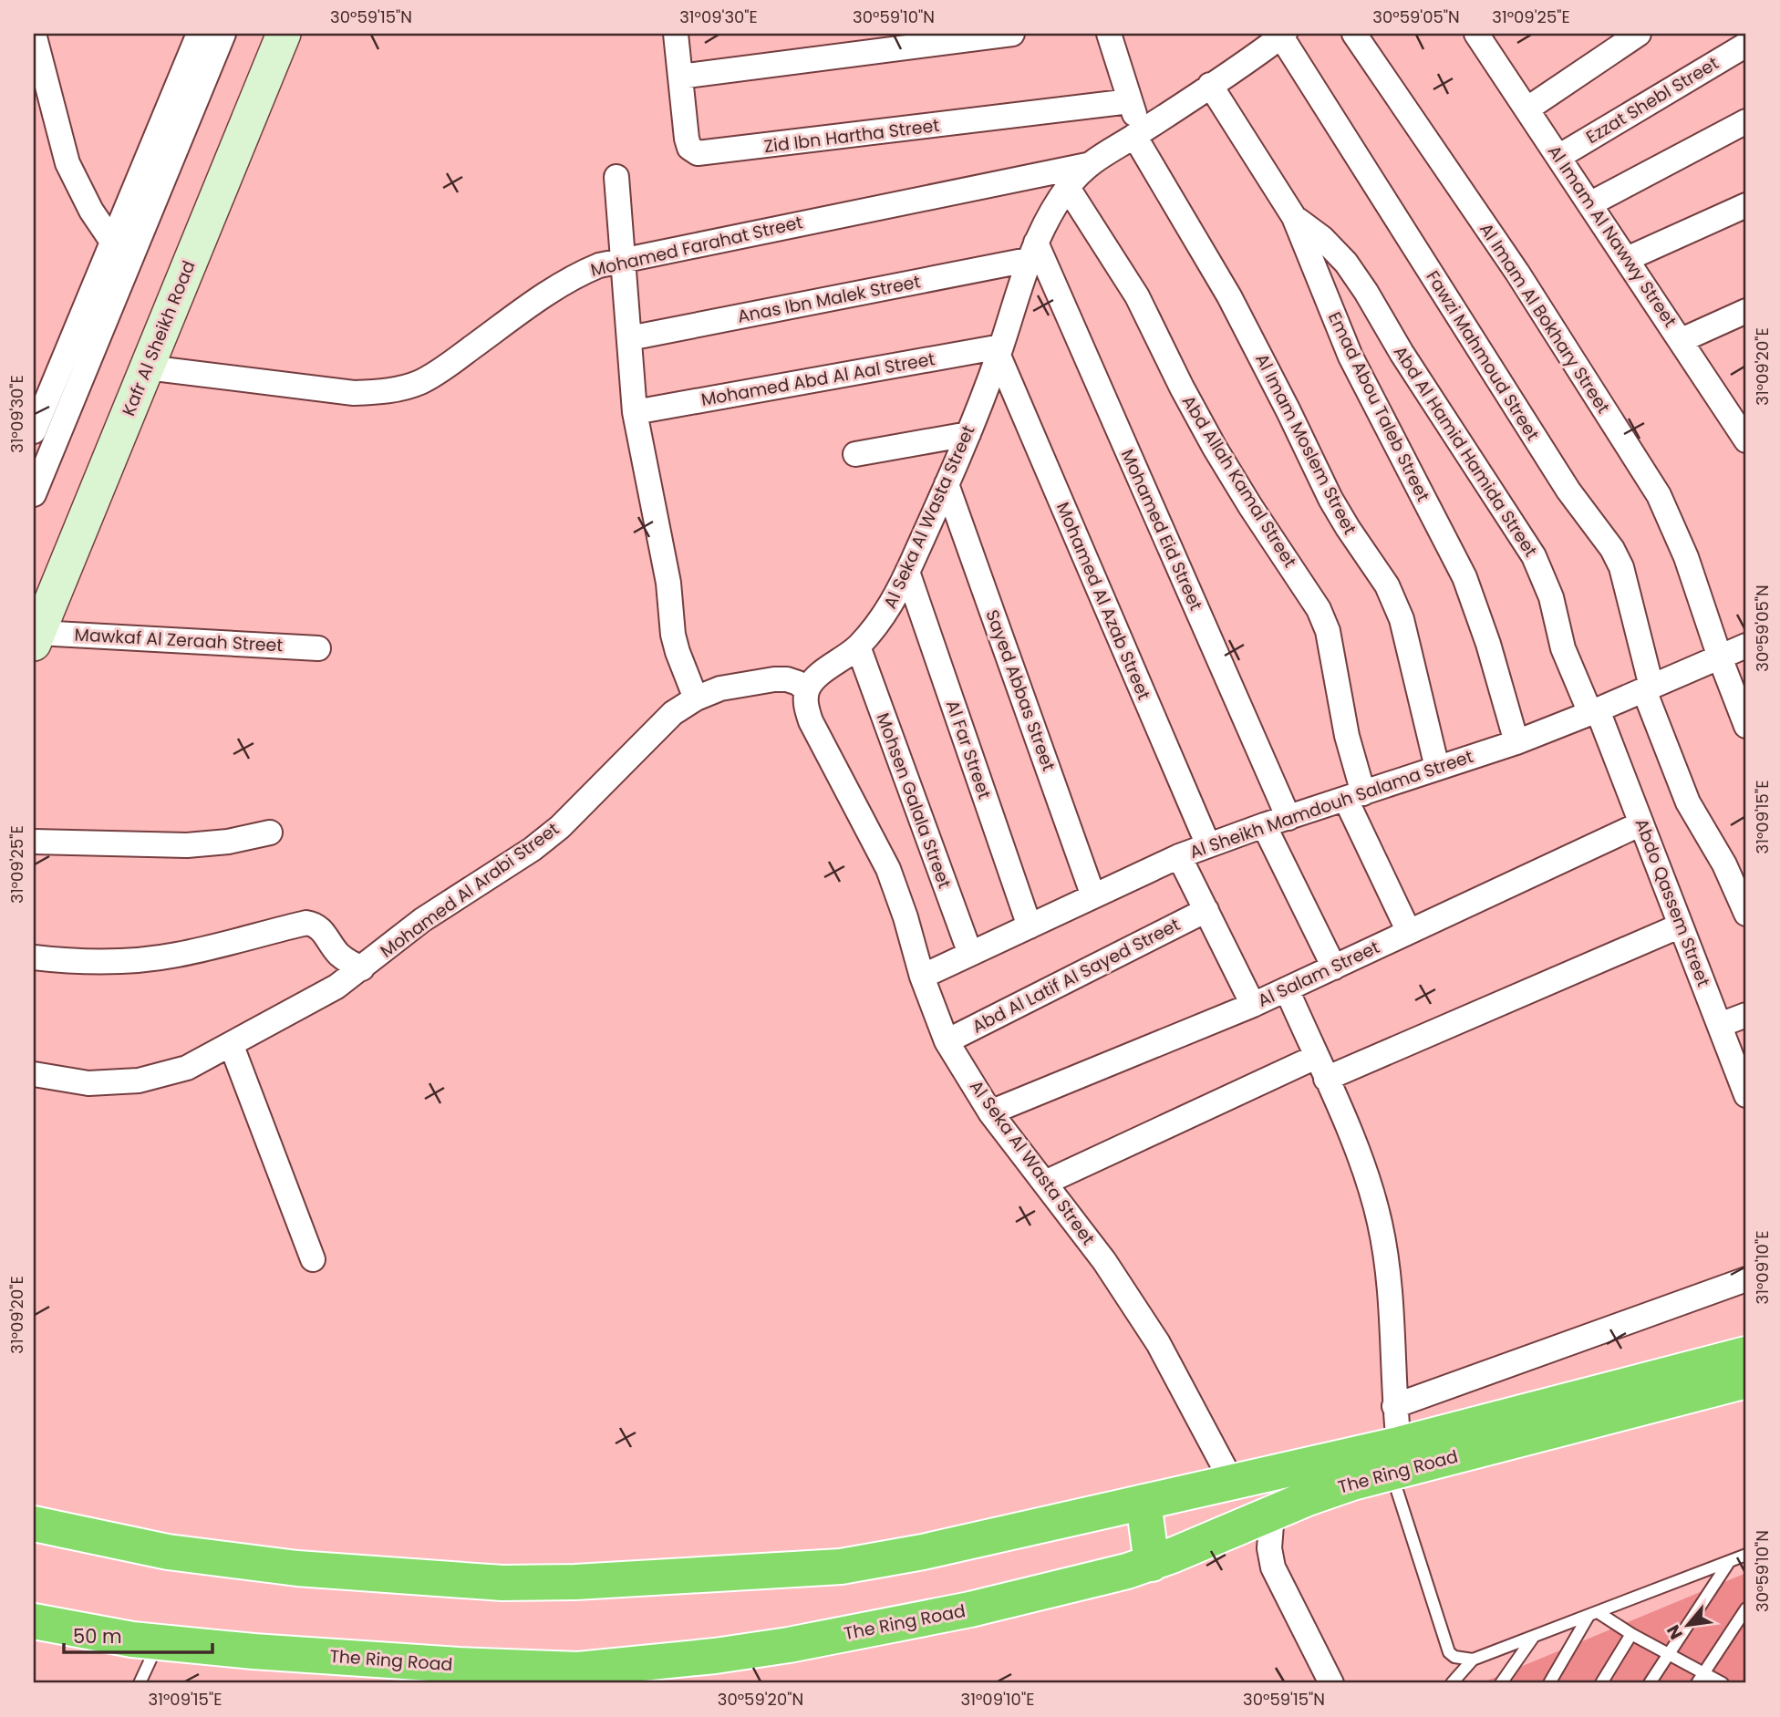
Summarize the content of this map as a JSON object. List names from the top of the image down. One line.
{"streets":{"highway":["The Ring Road"],"street":["Ezzat Shebl Street","Zid Ibn Hartha Street","Al Imam Al Nawwy Street","Mohamed Farahat Street","Anas Ibn Malek Street","Al Imam Al Bokhary Street","Kafr Al Sheikh Road","Fawzi Mahmoud Street","Mohamed Abd Al Aal Street","Emad Abou Taleb Street","Al Imam Moslem Street","Abd Al Hamid Hamida Street","Abd Allah Kamal Street","Al Seka Al Wasta Street","Mohamed Eid Street","Mohamed Al Azab Street","Mawkaf Al Zeraah Street","Sayed Abbas Street","Al Far Street","Mohsen Galala Street","Al Sheikh Mamdouh Salama Street","Mohamed Al Arabi Street","Abdo Qassem Street","Al Salam Street","Abd Al Latif Al Sayed Street"]},"crossings":[["Ezzat Shebl Street","Al Imam Al Nawwy Street"],["Zid Ibn Hartha Street","Al Imam Moslem Street"],["Mohamed Farahat Street","Kafr Al Sheikh Road"],["Mohamed Farahat Street","Al Seka Al Wasta Street"],["Anas Ibn Malek Street","Al Seka Al Wasta Street"],["Anas Ibn Malek Street","Mohamed Eid Street"],["Al Imam Al Bokhary Street","Al Sheikh Mamdouh Salama Street"],["Kafr Al Sheikh Road","Mawkaf Al Zeraah Street"],["Fawzi Mahmoud Street","Al Seka Al Wasta Street"],["Fawzi Mahmoud Street","Al Sheikh Mamdouh Salama Street"],["Mohamed Abd Al Aal Street","Al Seka Al Wasta Street"],["Mohamed Abd Al Aal Street","Mohamed Al Azab Street"],["Emad Abou Taleb Street","Abd Al Hamid Hamida Street"],["Emad Abou Taleb Street","Al Seka Al Wasta Street"],["Emad Abou Taleb Street","Al Sheikh Mamdouh Salama Street"],["Al Imam Moslem Street","Al Seka Al Wasta Street"],["Al Imam Moslem Street","Al Sheikh Mamdouh Salama Street"],["Abd Al Hamid Hamida Street","Al Sheikh Mamdouh Salama Street"],["Abd Al Hamid Hamida Street","Abdo Qassem Street"],["Abd Allah Kamal Street","Al Seka Al Wasta Street"],["Abd Allah Kamal Street","Al Sheikh Mamdouh Salama Street"],["Abd Allah Kamal Street","Al Salam Street"],["Al Seka Al Wasta Street","Mohamed Eid Street"],["Al Seka Al Wasta Street","Mohamed Al Azab Street"],["Al Seka Al Wasta Street","Sayed Abbas Street"],["Al Seka Al Wasta Street","Al Far Street"],["Al Seka Al Wasta Street","Mohsen Galala Street"],["Al Seka Al Wasta Street","Al Sheikh Mamdouh Salama Street"],["Al Seka Al Wasta Street","Mohamed Al Arabi Street"],["Al Seka Al Wasta Street","Al Salam Street"],["Al Seka Al Wasta Street","Abd Al Latif Al Sayed Street"],["Al Seka Al Wasta Street","The Ring Road"],["Mohamed Eid Street","Al Sheikh Mamdouh Salama Street"],["Mohamed Al Azab Street","Al Sheikh Mamdouh Salama Street"],["Sayed Abbas Street","Al Sheikh Mamdouh Salama Street"],["Al Far Street","Al Sheikh Mamdouh Salama Street"],["Mohsen Galala Street","Al Sheikh Mamdouh Salama Street"],["Al Sheikh Mamdouh Salama Street","Abdo Qassem Street"],["Abdo Qassem Street","Al Salam Street"]],"scale_bar":"50 m","north":"bottom left","coordinates":["30°59'15\"N","31°09'30\"E","30°59'10\"N","30°59'05\"N","31°09'25\"E","31°09'20\"E","31°09'15\"E","31°09'10\"E","30°59'20\"N"]}
